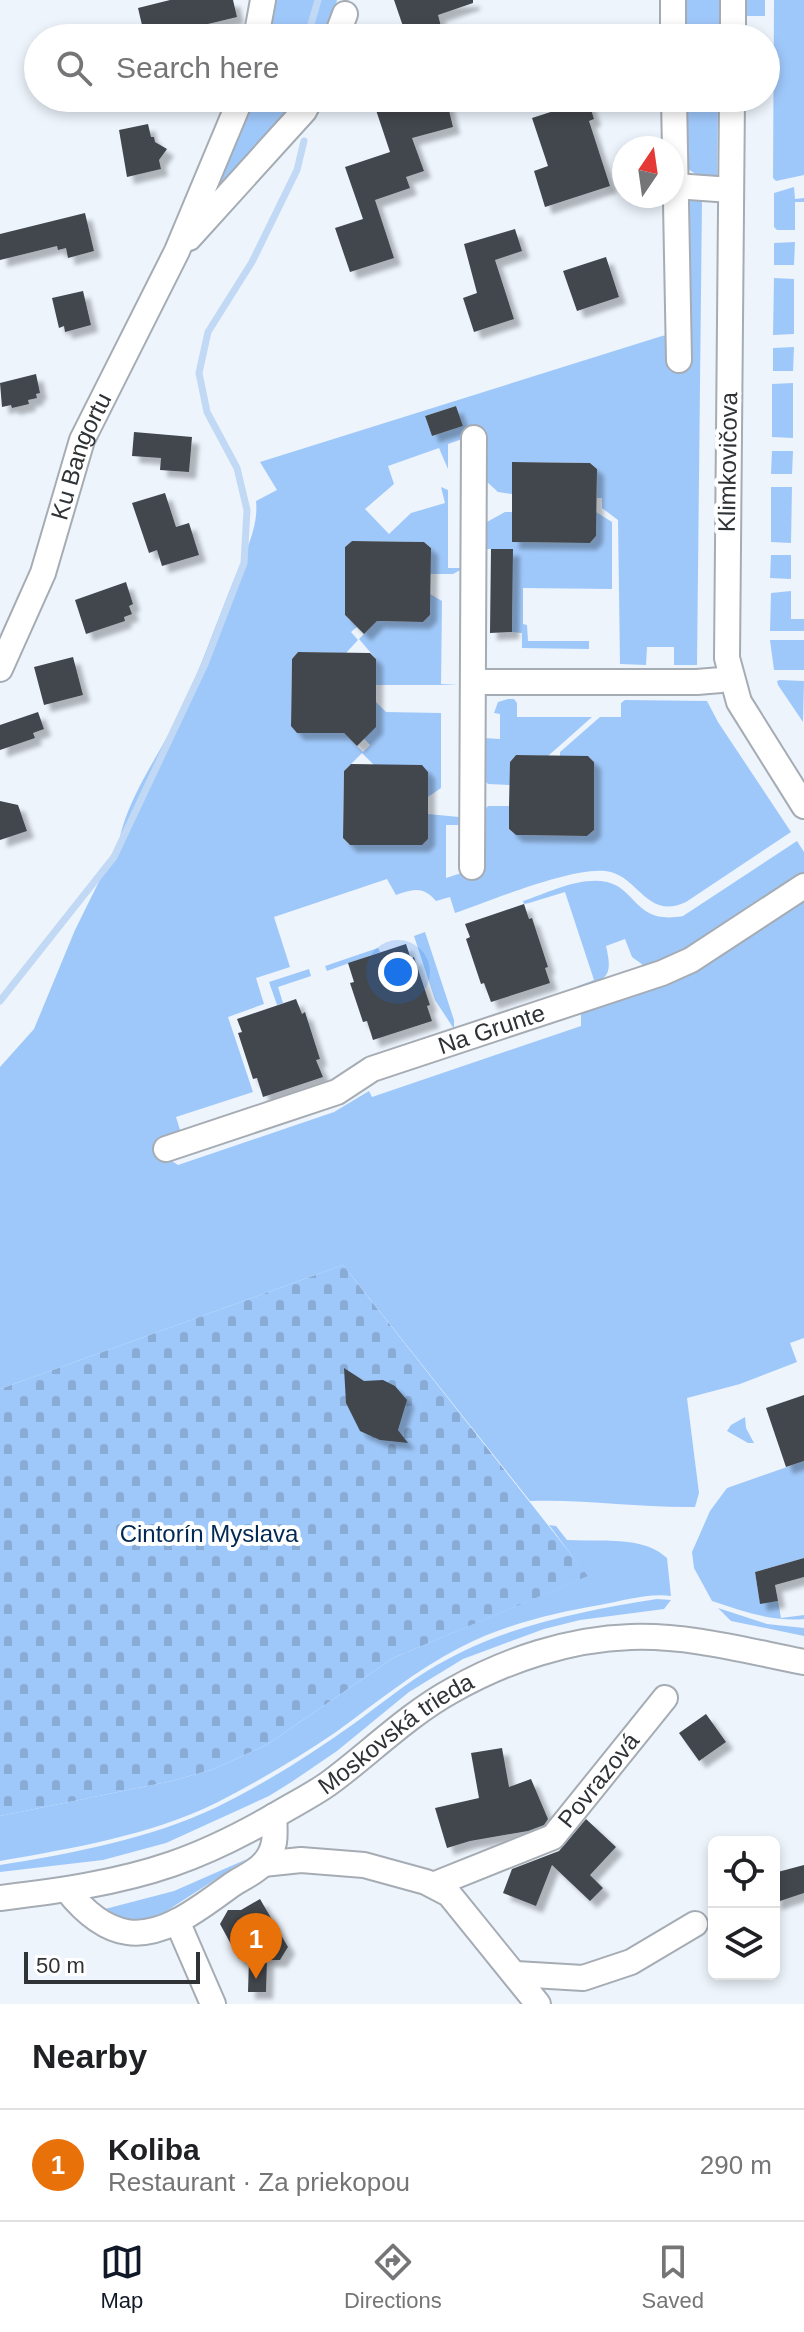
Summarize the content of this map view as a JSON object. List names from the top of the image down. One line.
{"streets":{"street":["Ku Bangortu","Klimkovičova","Na Grunte","Moskovská trieda","Povrazová"]},"parks":["Cintorín Myslava"],"scale_bar":"50 m","north":"top","page":{"search":"Search here","pins":"1","scale":"50 m","heading":"Nearby","list":[{"mark":"1","name":"Koliba","note":"Restaurant · Za priekopou","value":"290 m"}],"nav":["Map","Directions","Saved"]}}
